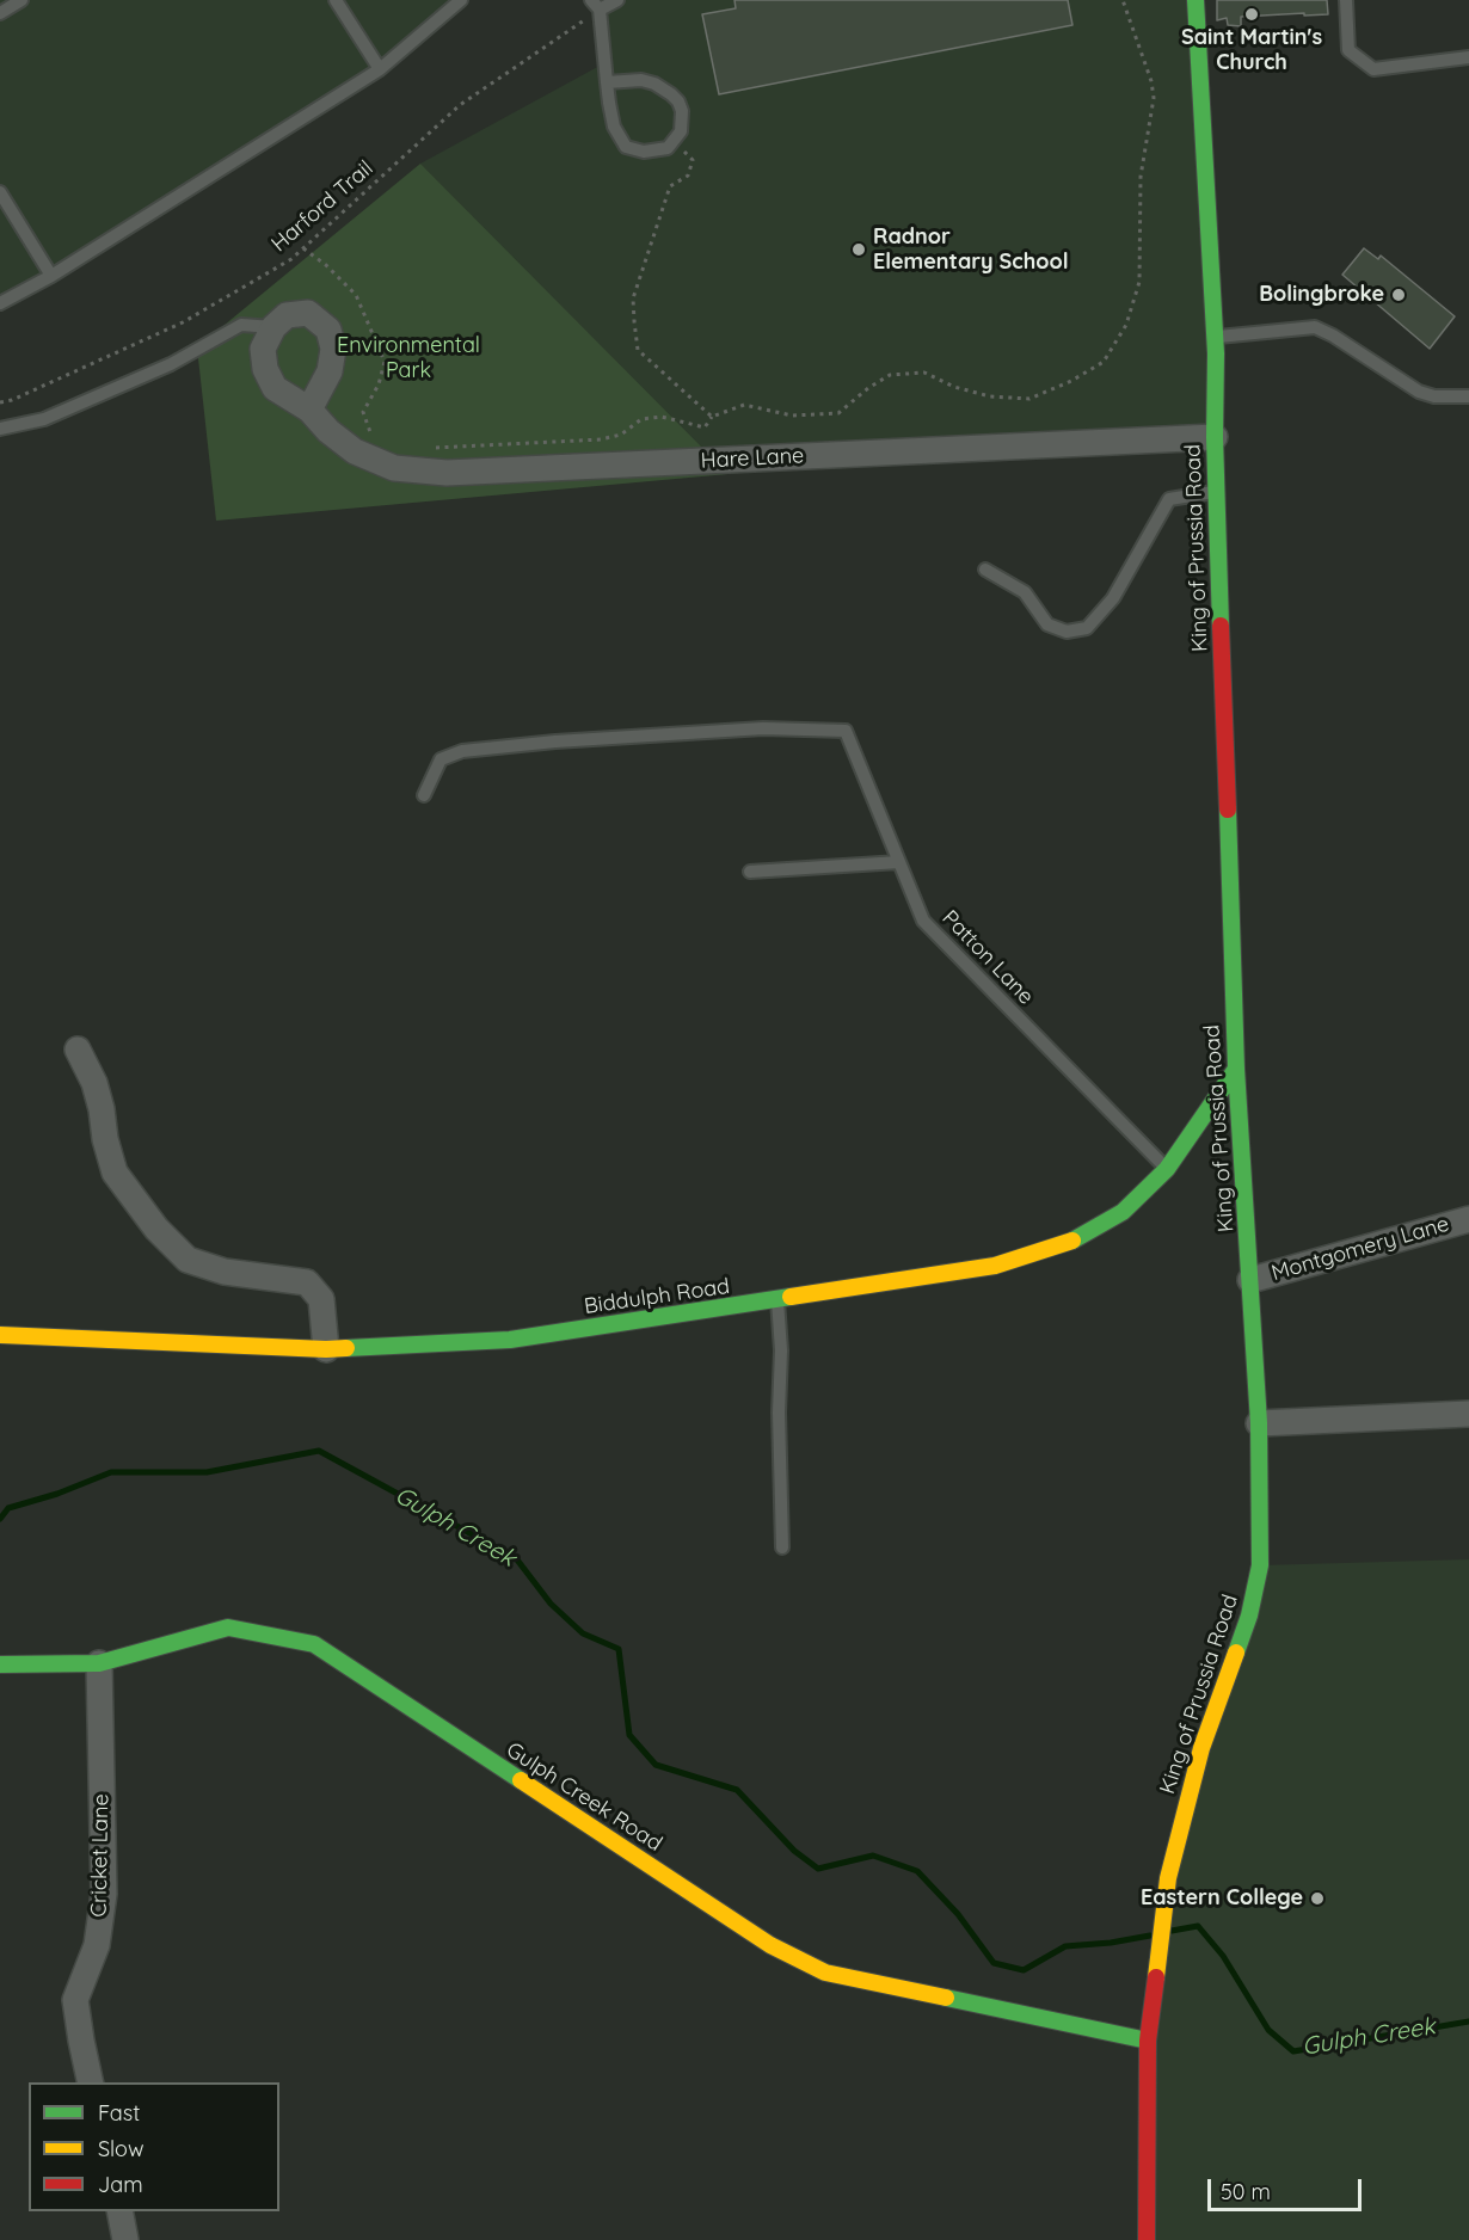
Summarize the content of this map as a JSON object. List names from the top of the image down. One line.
{"streets":{"street":["Hare Lane","King of Prussia Road","Montgomery Lane","Biddulph Road","Gulph Creek Road","Cricket Lane"],"lane":["Patton Lane"],"path":["Harford Trail"]},"crossings":[["Hare Lane","King of Prussia Road"],["King of Prussia Road","Montgomery Lane"],["King of Prussia Road","Biddulph Road"],["King of Prussia Road","Gulph Creek Road"],["Patton Lane","Biddulph Road"],["Gulph Creek Road","Cricket Lane"]],"water":["Gulph Creek"],"parks":["Environmental Park"],"places":["Saint Martin's Church","Radnor Elementary School","Bolingbroke","Eastern College"],"legend":["Fast","Slow","Jam"],"scale_bar":"50 m"}
